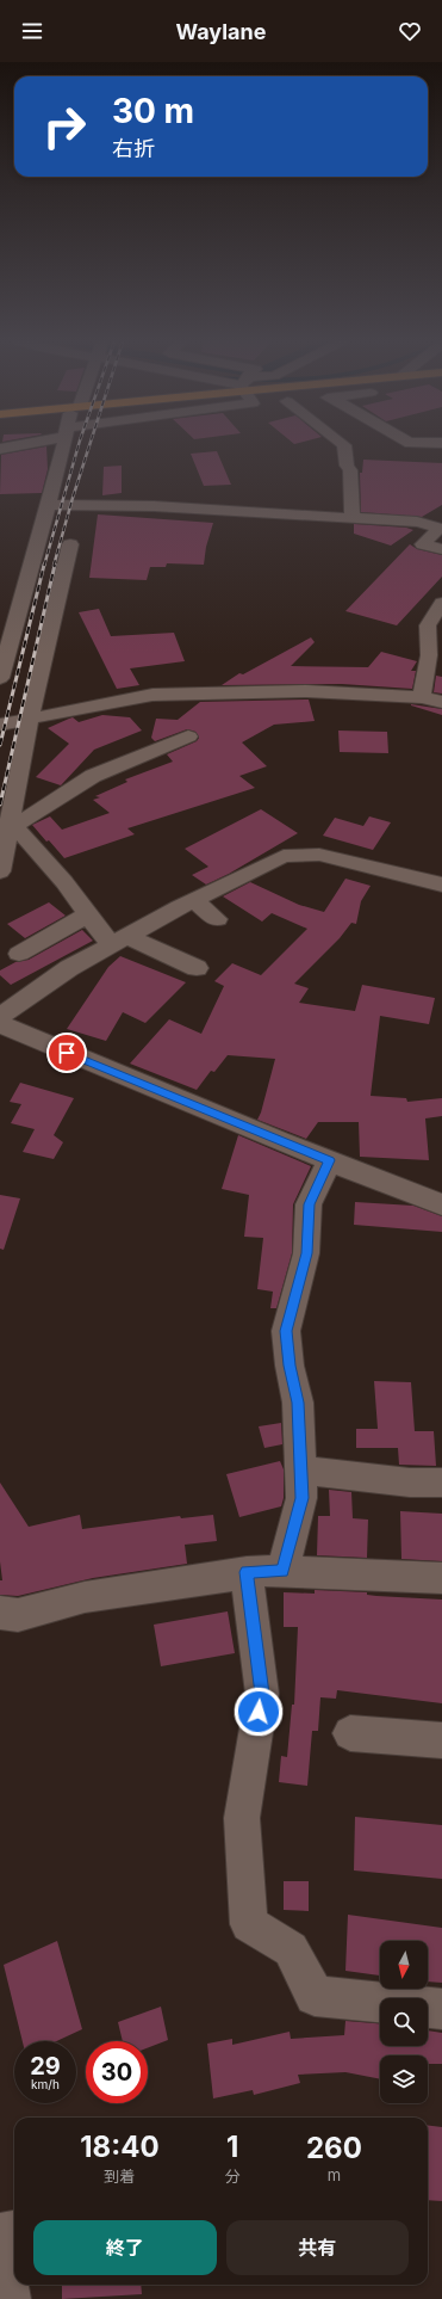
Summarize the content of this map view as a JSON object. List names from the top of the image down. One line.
{"north":"bottom","page":{"header":"Waylane","turn":["30 m","右折"],"speed":"29 km/h","limit":"30","eta":["18:40","到着","1","分","260","m"],"buttons":["終了","共有"]}}
